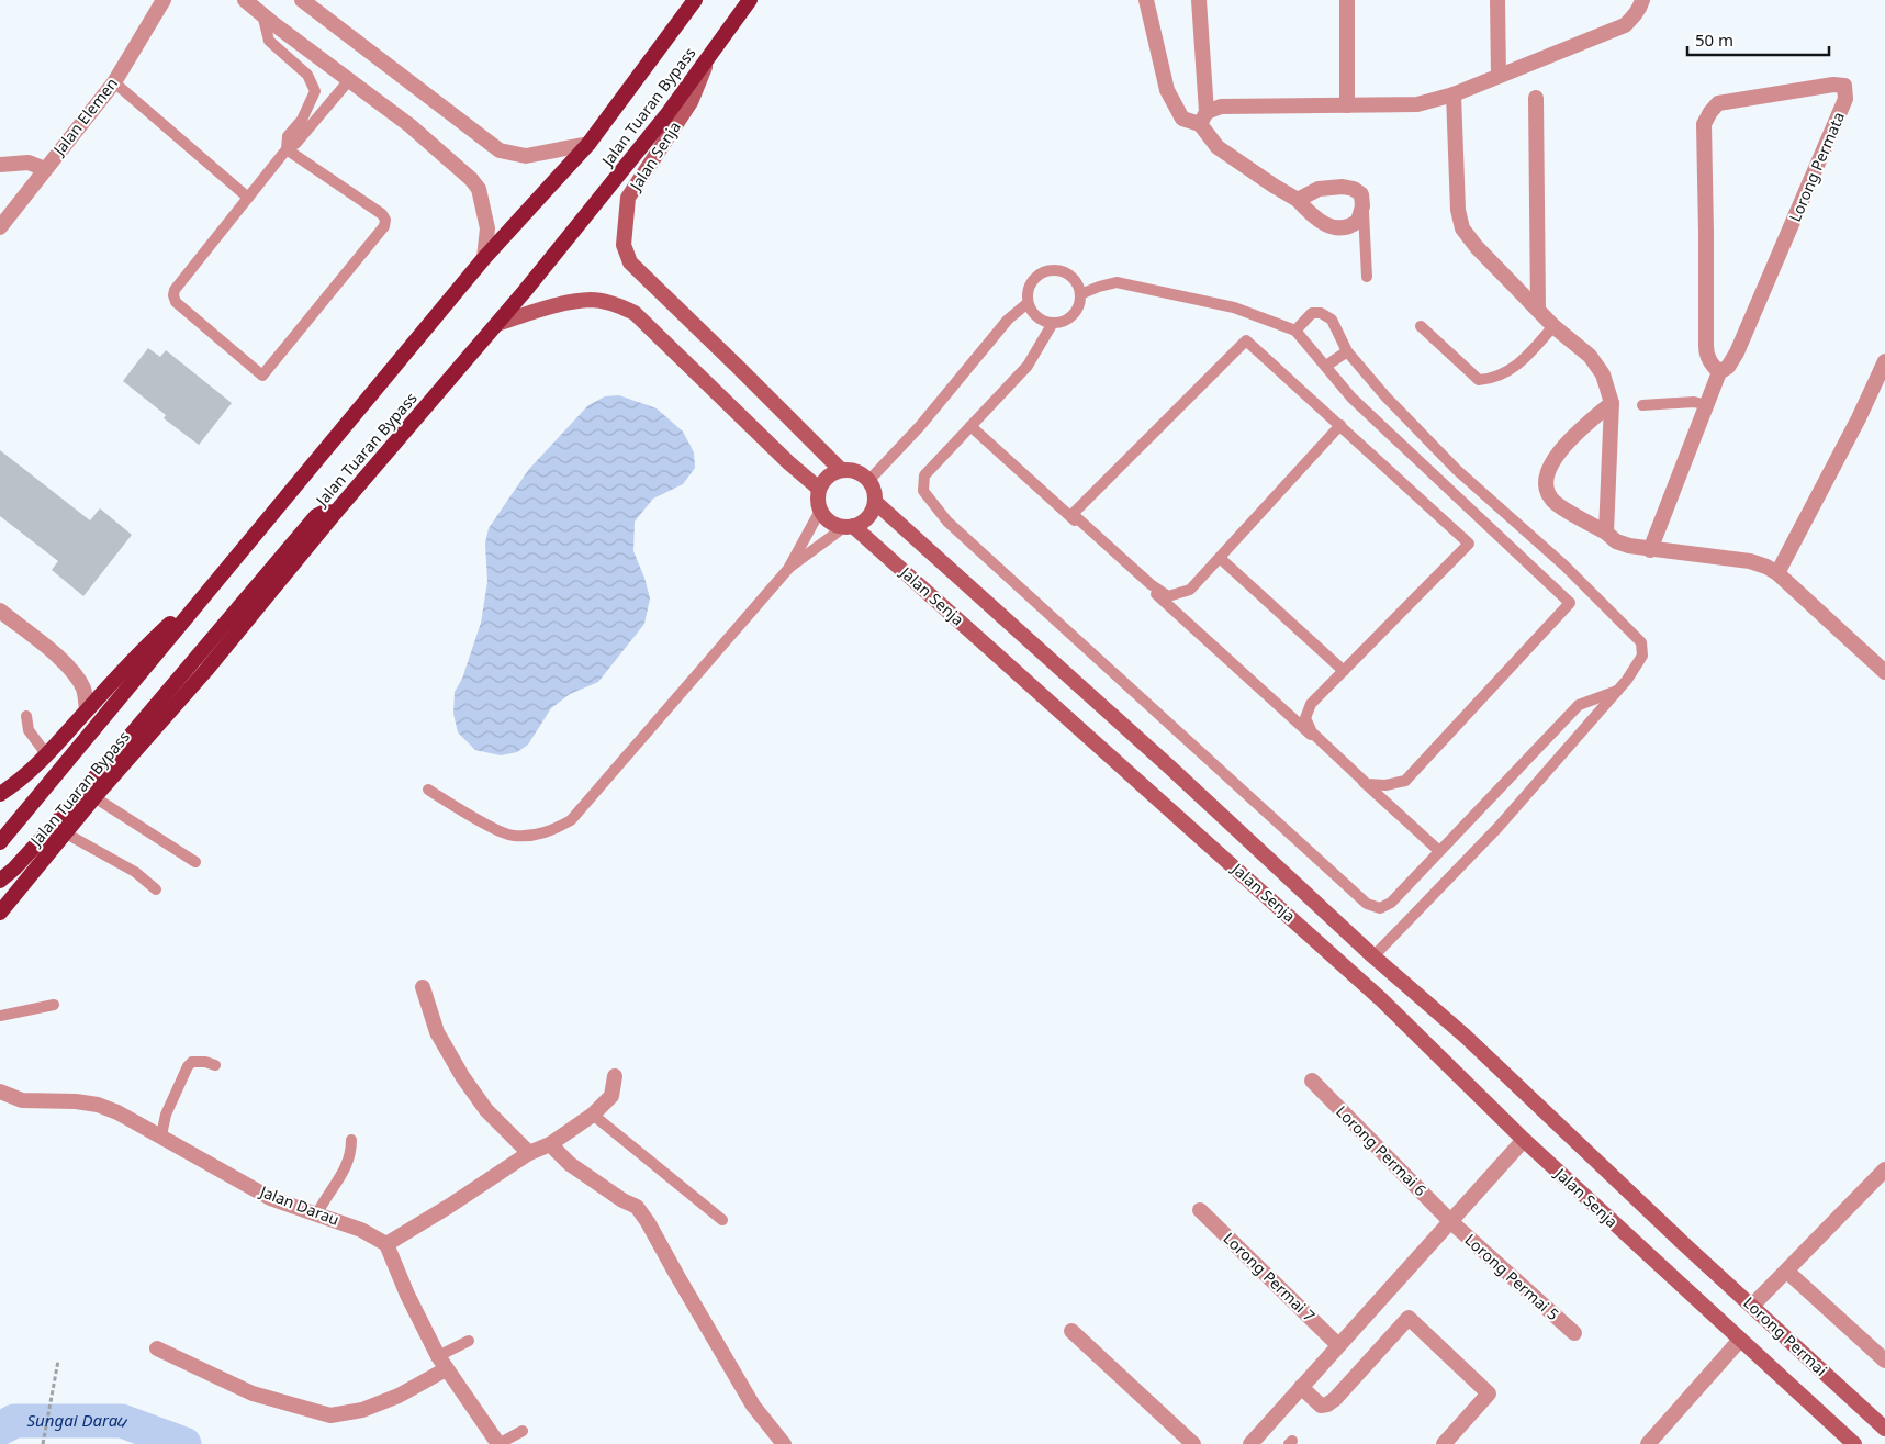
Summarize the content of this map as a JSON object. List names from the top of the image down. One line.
{"streets":{"highway":["Jalan Tuaran Bypass"],"main road":["Jalan Senja","Lorong Permai"],"street":["Jalan Elemen","Lorong Permata","Lorong Permai 6","Jalan Darau","Lorong Permai 7","Lorong Permai 5"]},"crossings":[["Jalan Tuaran Bypass","Jalan Senja"],["Jalan Senja","Lorong Permai"],["Lorong Permai 6","Lorong Permai 5"]],"water":["Sungai Darau"],"scale_bar":"50 m"}
